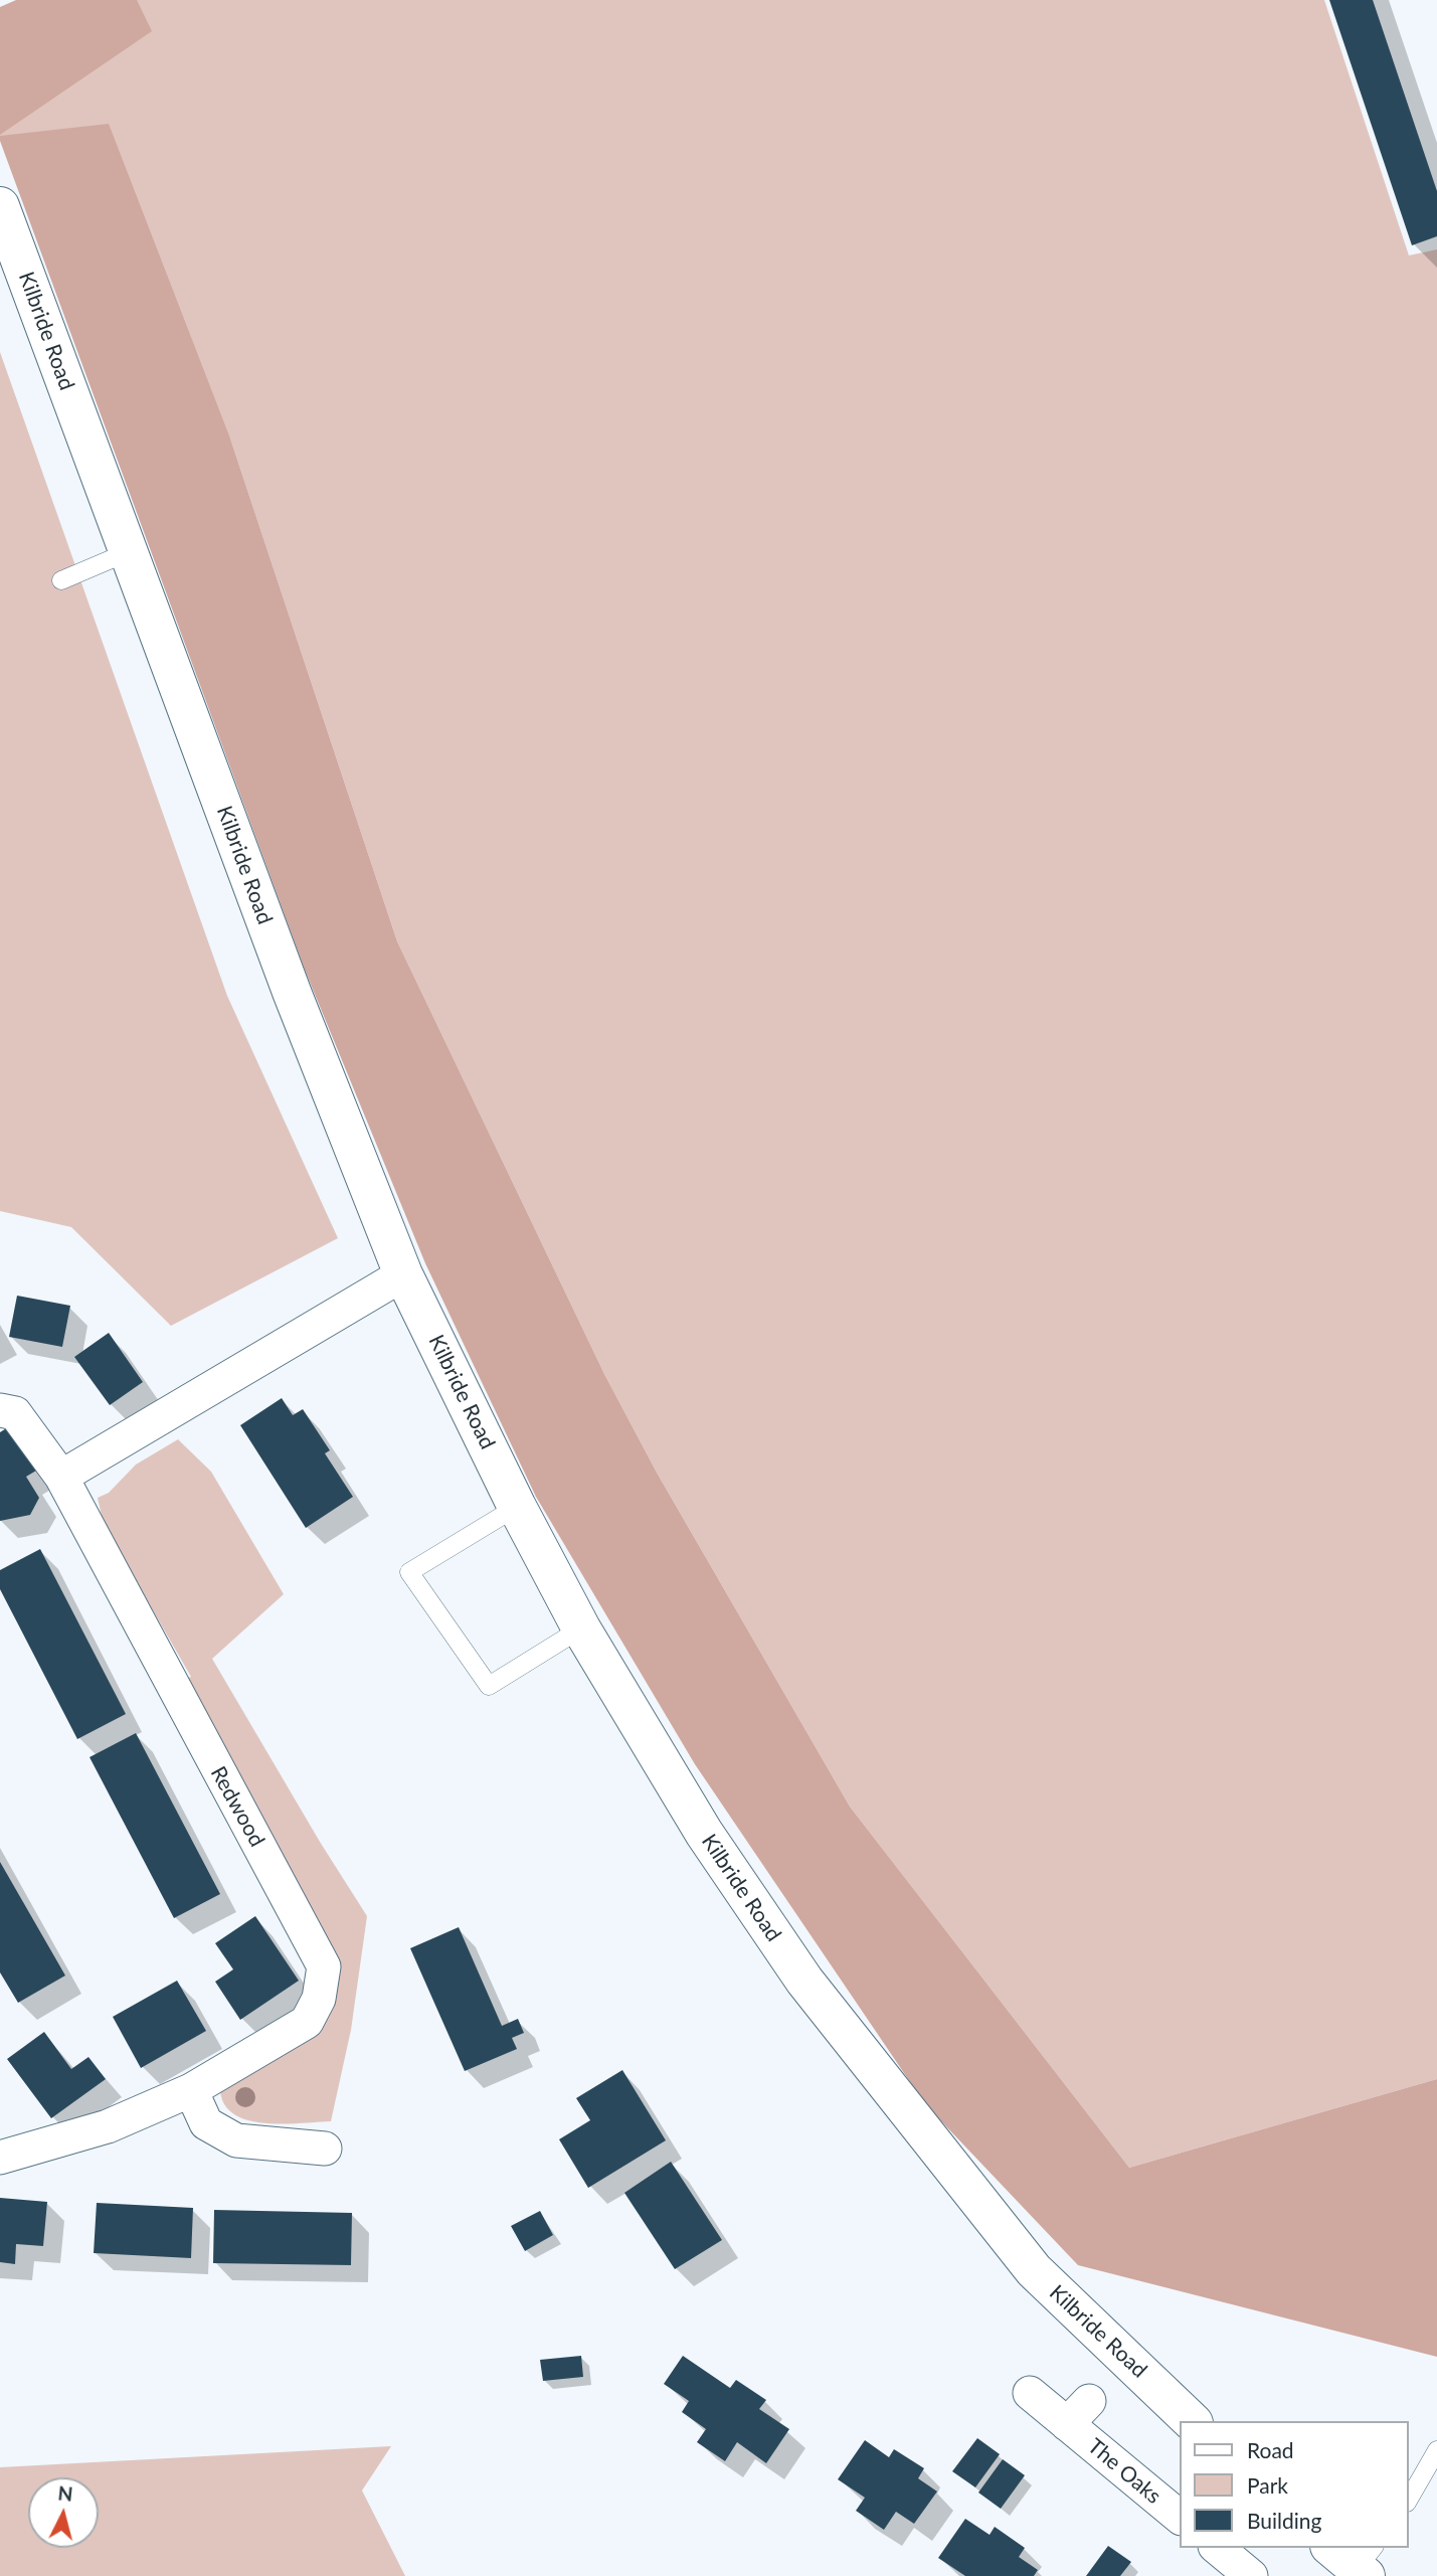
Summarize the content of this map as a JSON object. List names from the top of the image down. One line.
{"streets":{"street":["Kilbride Road","Redwood","The Oaks"]},"legend":["Road","Park","Building"],"north":"top"}
